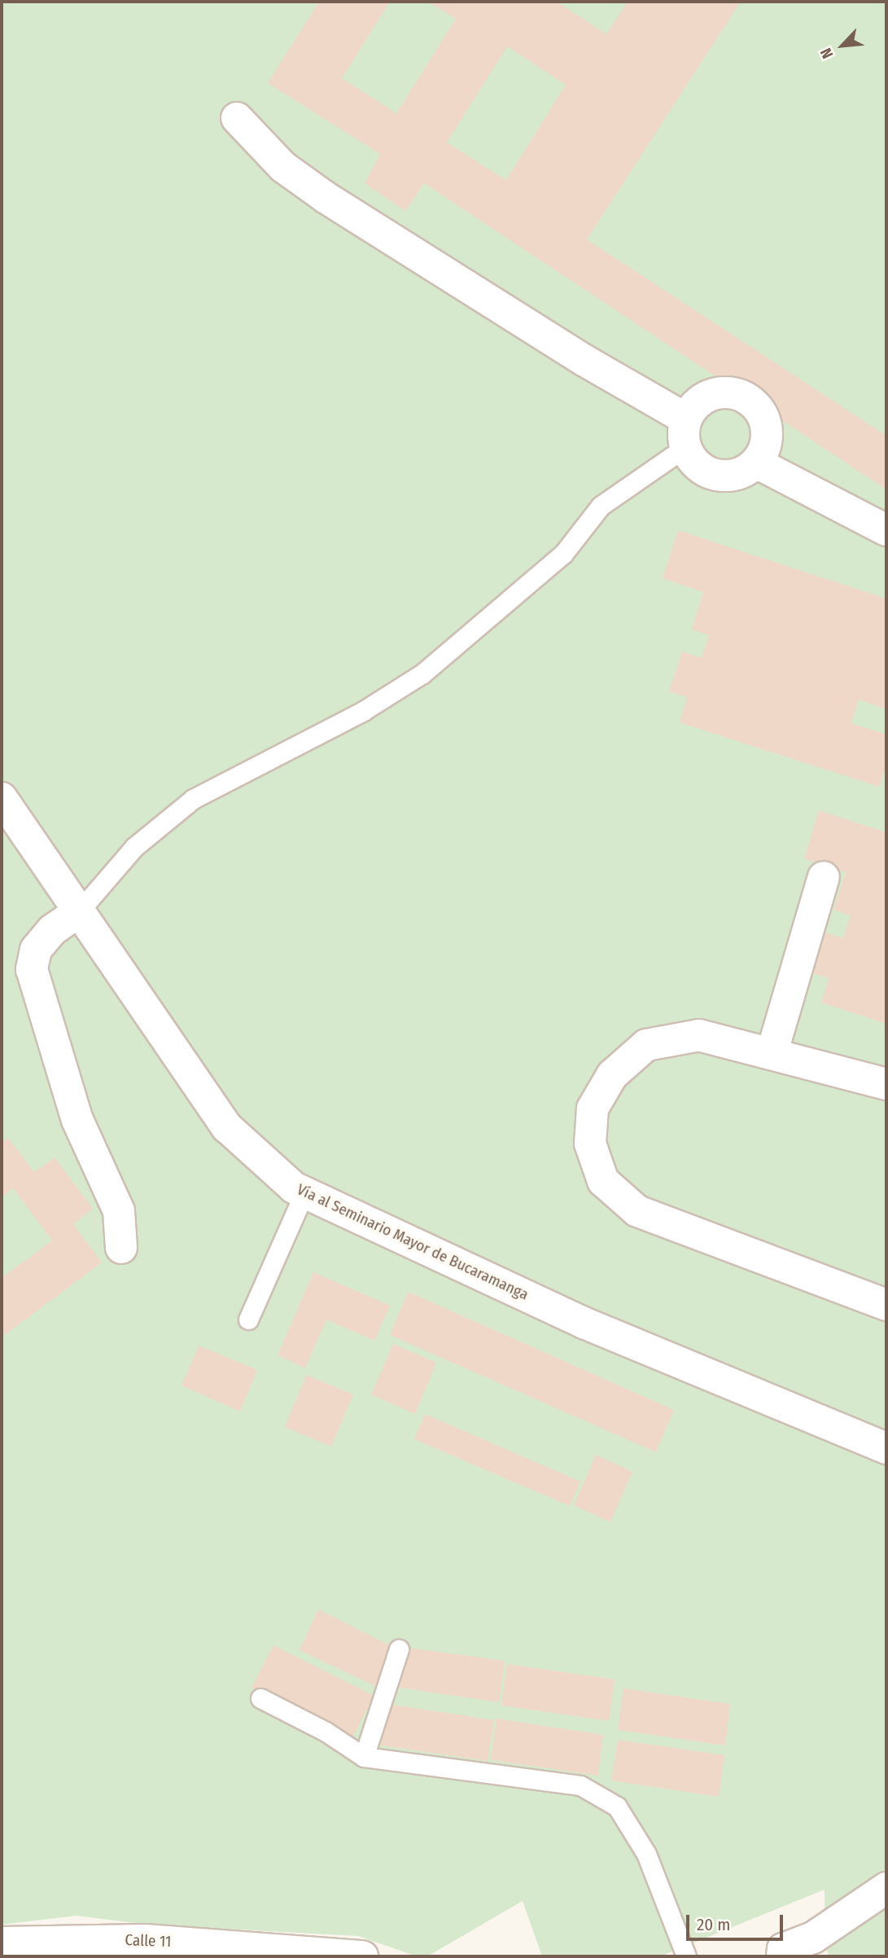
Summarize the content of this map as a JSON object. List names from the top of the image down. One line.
{"streets":{"street":["Vía al Seminario Mayor de Bucaramanga","Calle 11"]},"scale_bar":"20 m","north":"bottom left"}
